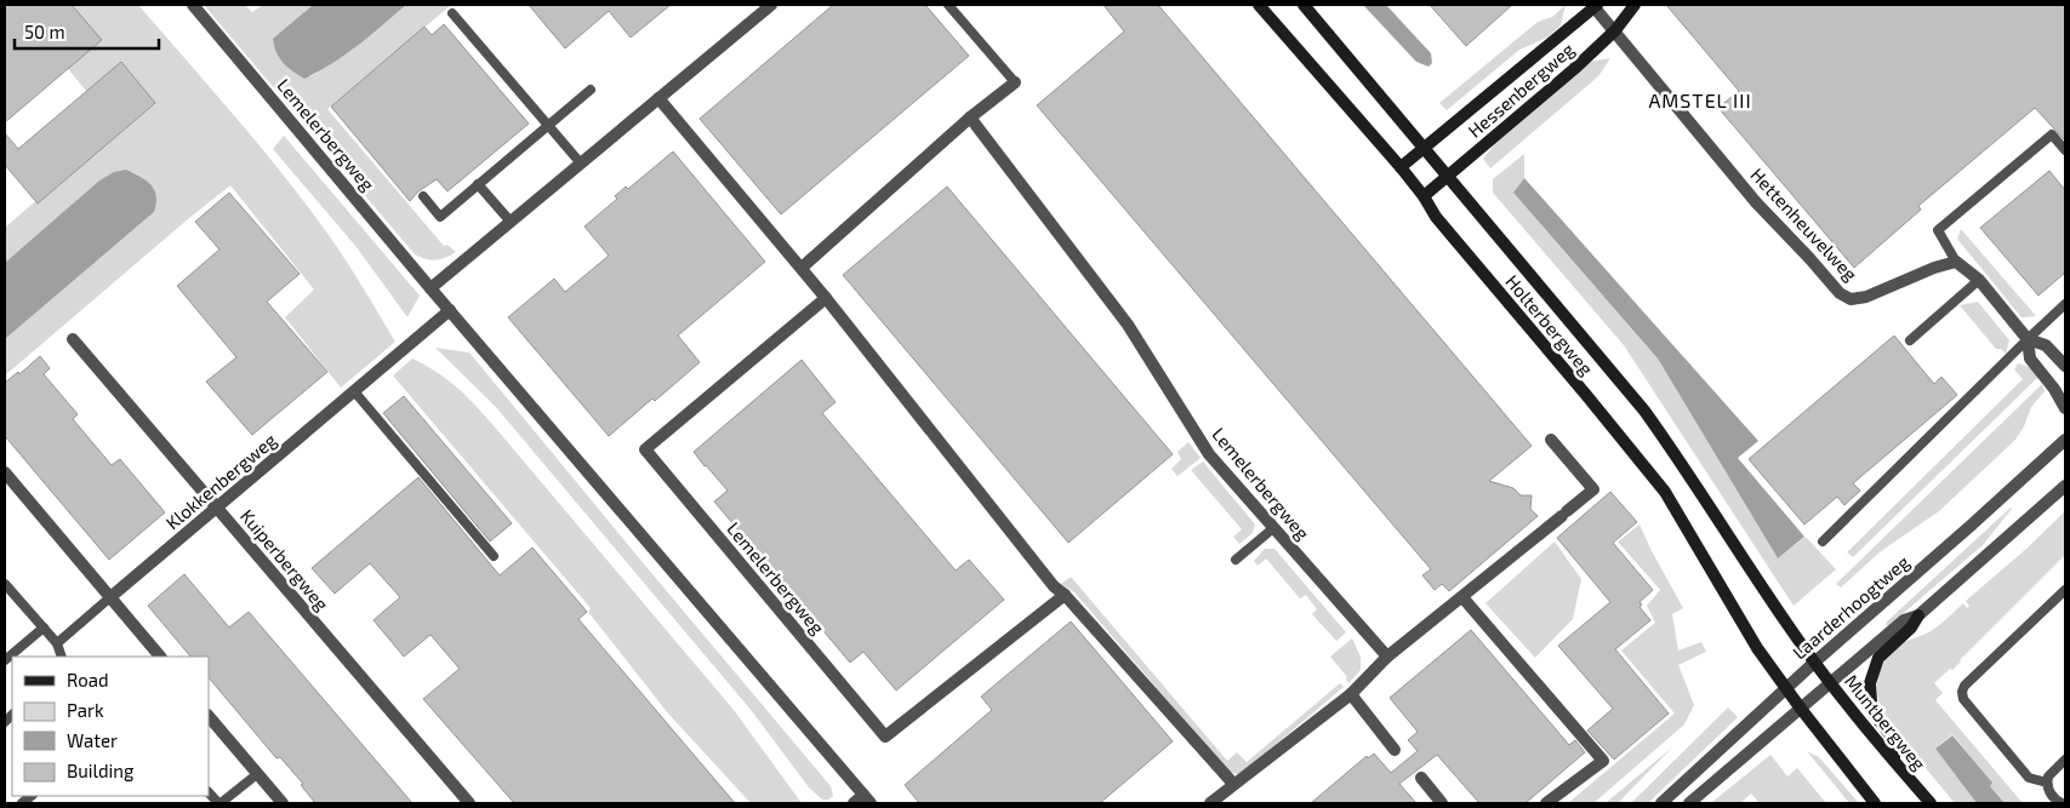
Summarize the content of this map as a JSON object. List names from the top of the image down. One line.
{"streets":{"main road":["Hessenbergweg","Holterbergweg","Muntbergweg"],"street":["Lemelerbergweg","Hettenheuvelweg","Klokkenbergweg","Kuiperbergweg","Laarderhoogtweg"]},"crossings":[["Hessenbergweg","Hettenheuvelweg"],["Hessenbergweg","Holterbergweg"],["Lemelerbergweg","Klokkenbergweg"],["Holterbergweg","Laarderhoogtweg"],["Holterbergweg","Muntbergweg"],["Klokkenbergweg","Kuiperbergweg"],["Laarderhoogtweg","Muntbergweg"]],"districts":["AMSTEL III"],"legend":["Road","Park","Water","Building"],"scale_bar":"50 m"}
